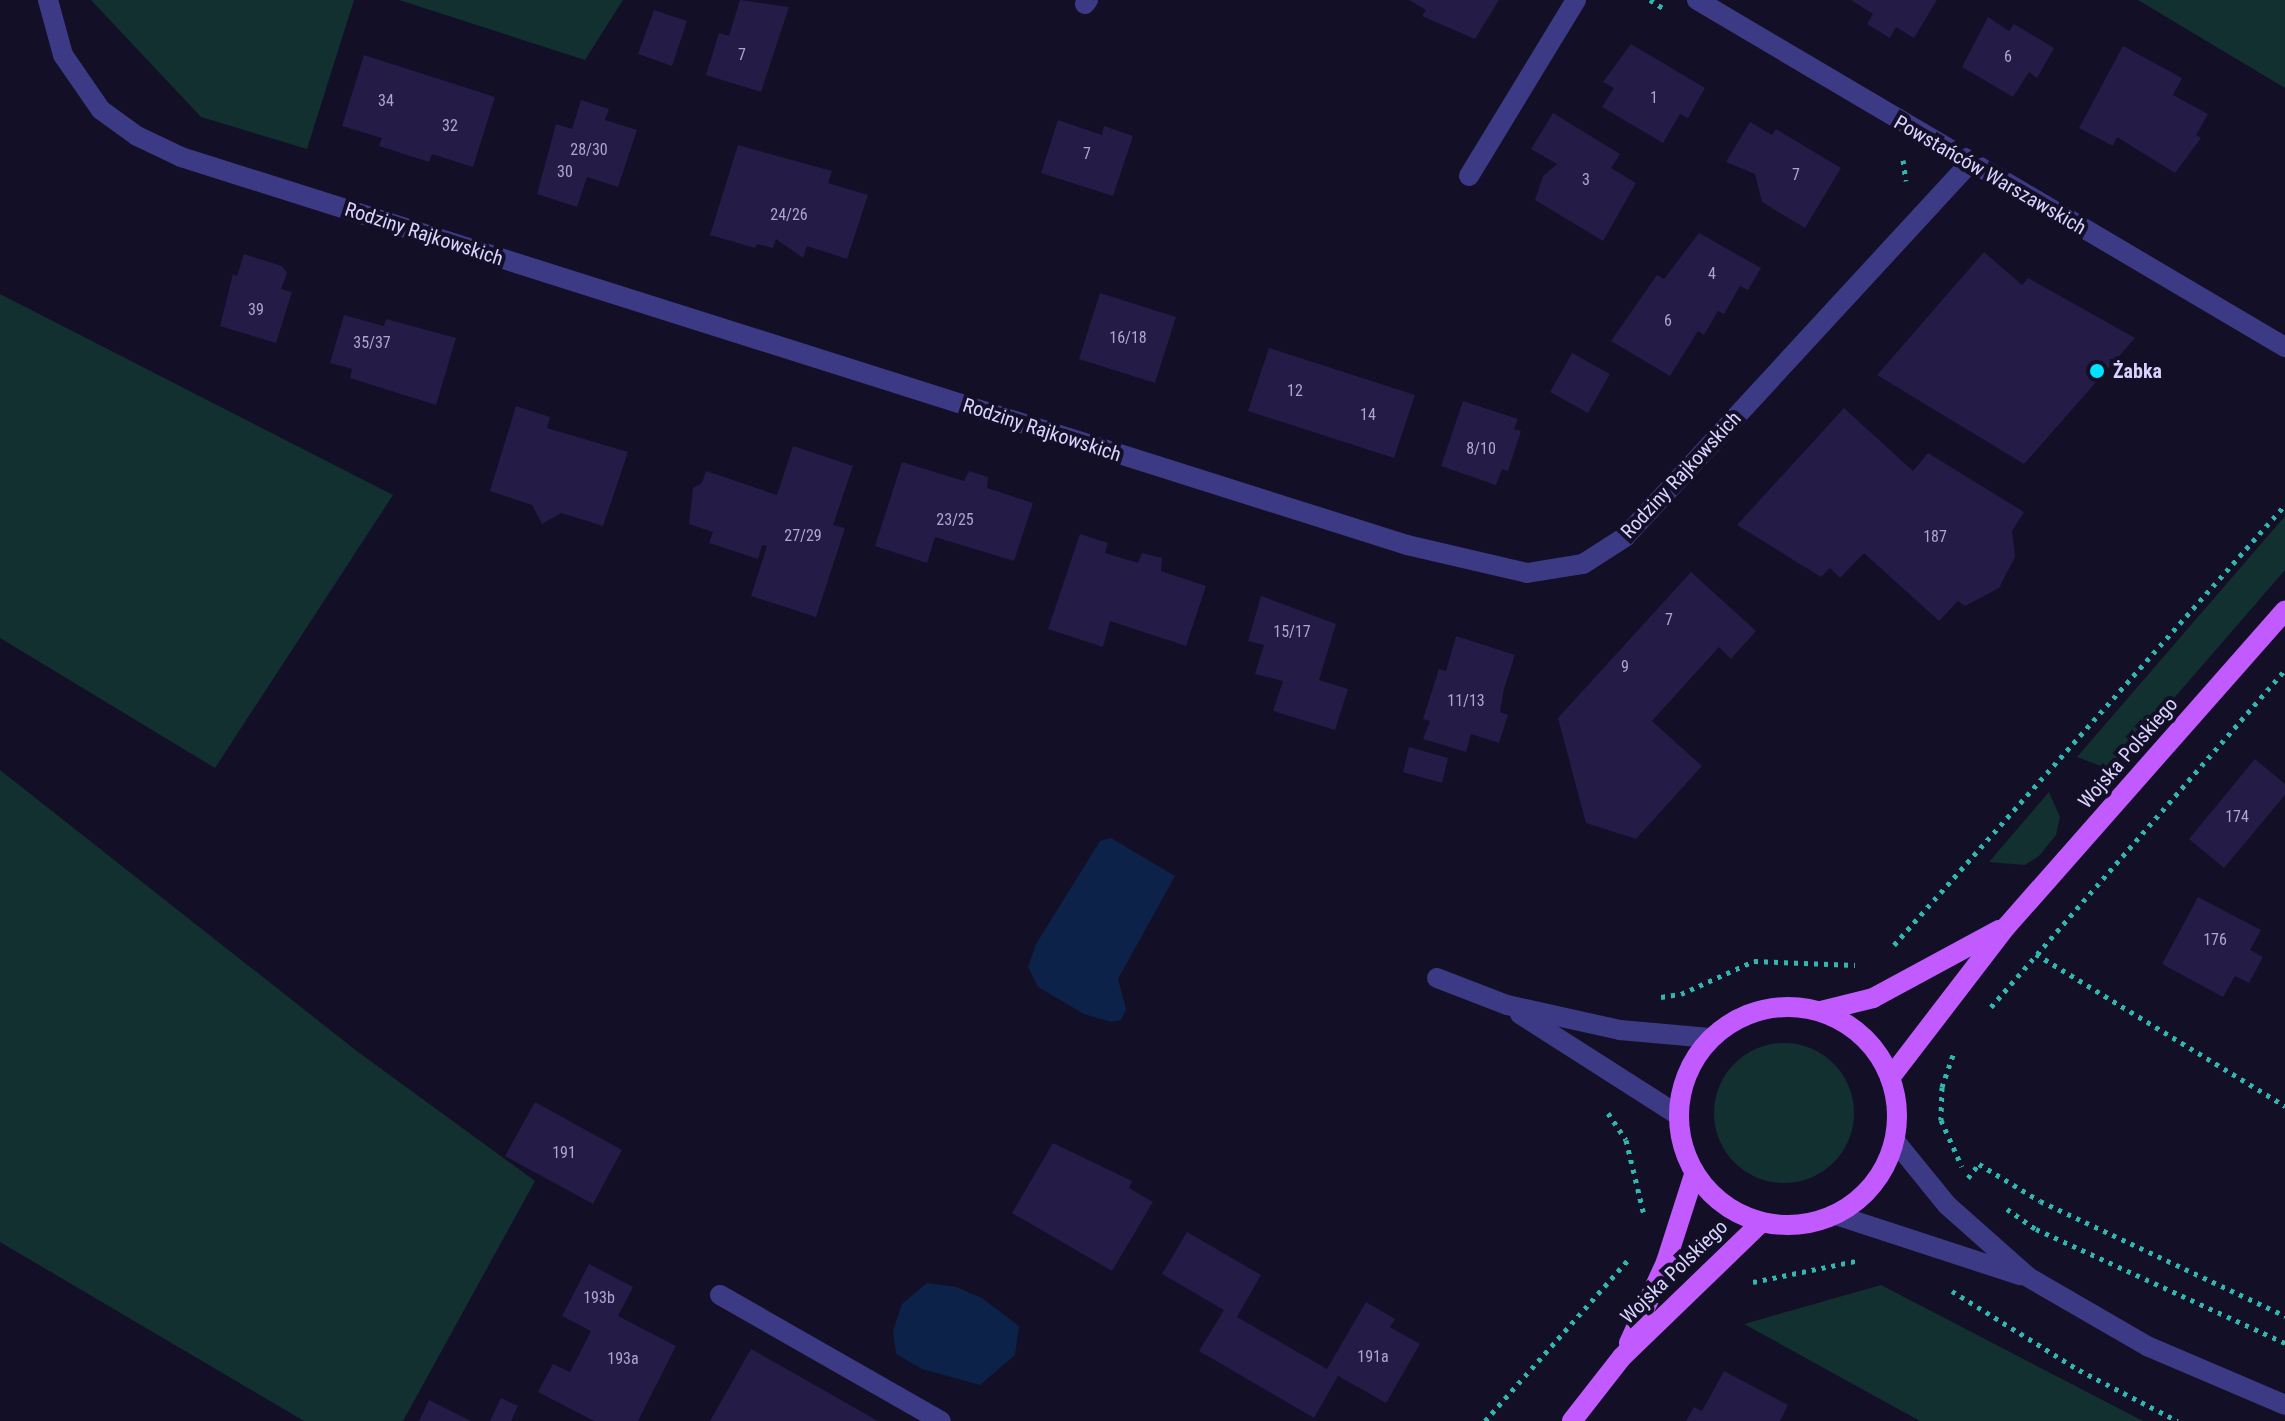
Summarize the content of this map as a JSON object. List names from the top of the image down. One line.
{"streets":{"main road":["Wojska Polskiego"],"street":["Powstańców Warszawskich","Rodziny Rajkowskich"]},"crossings":[["Powstańców Warszawskich","Rodziny Rajkowskich"]],"places":["Żabka"],"house_numbers":["7","6","1","34","32","28/30","7","30","7","3","24/26","4","39","6","16/18","35/37","12","14","8/10","23/25","27/29","187","7","15/17","9","11/13","174","176","191","193b","191a","193a"]}
